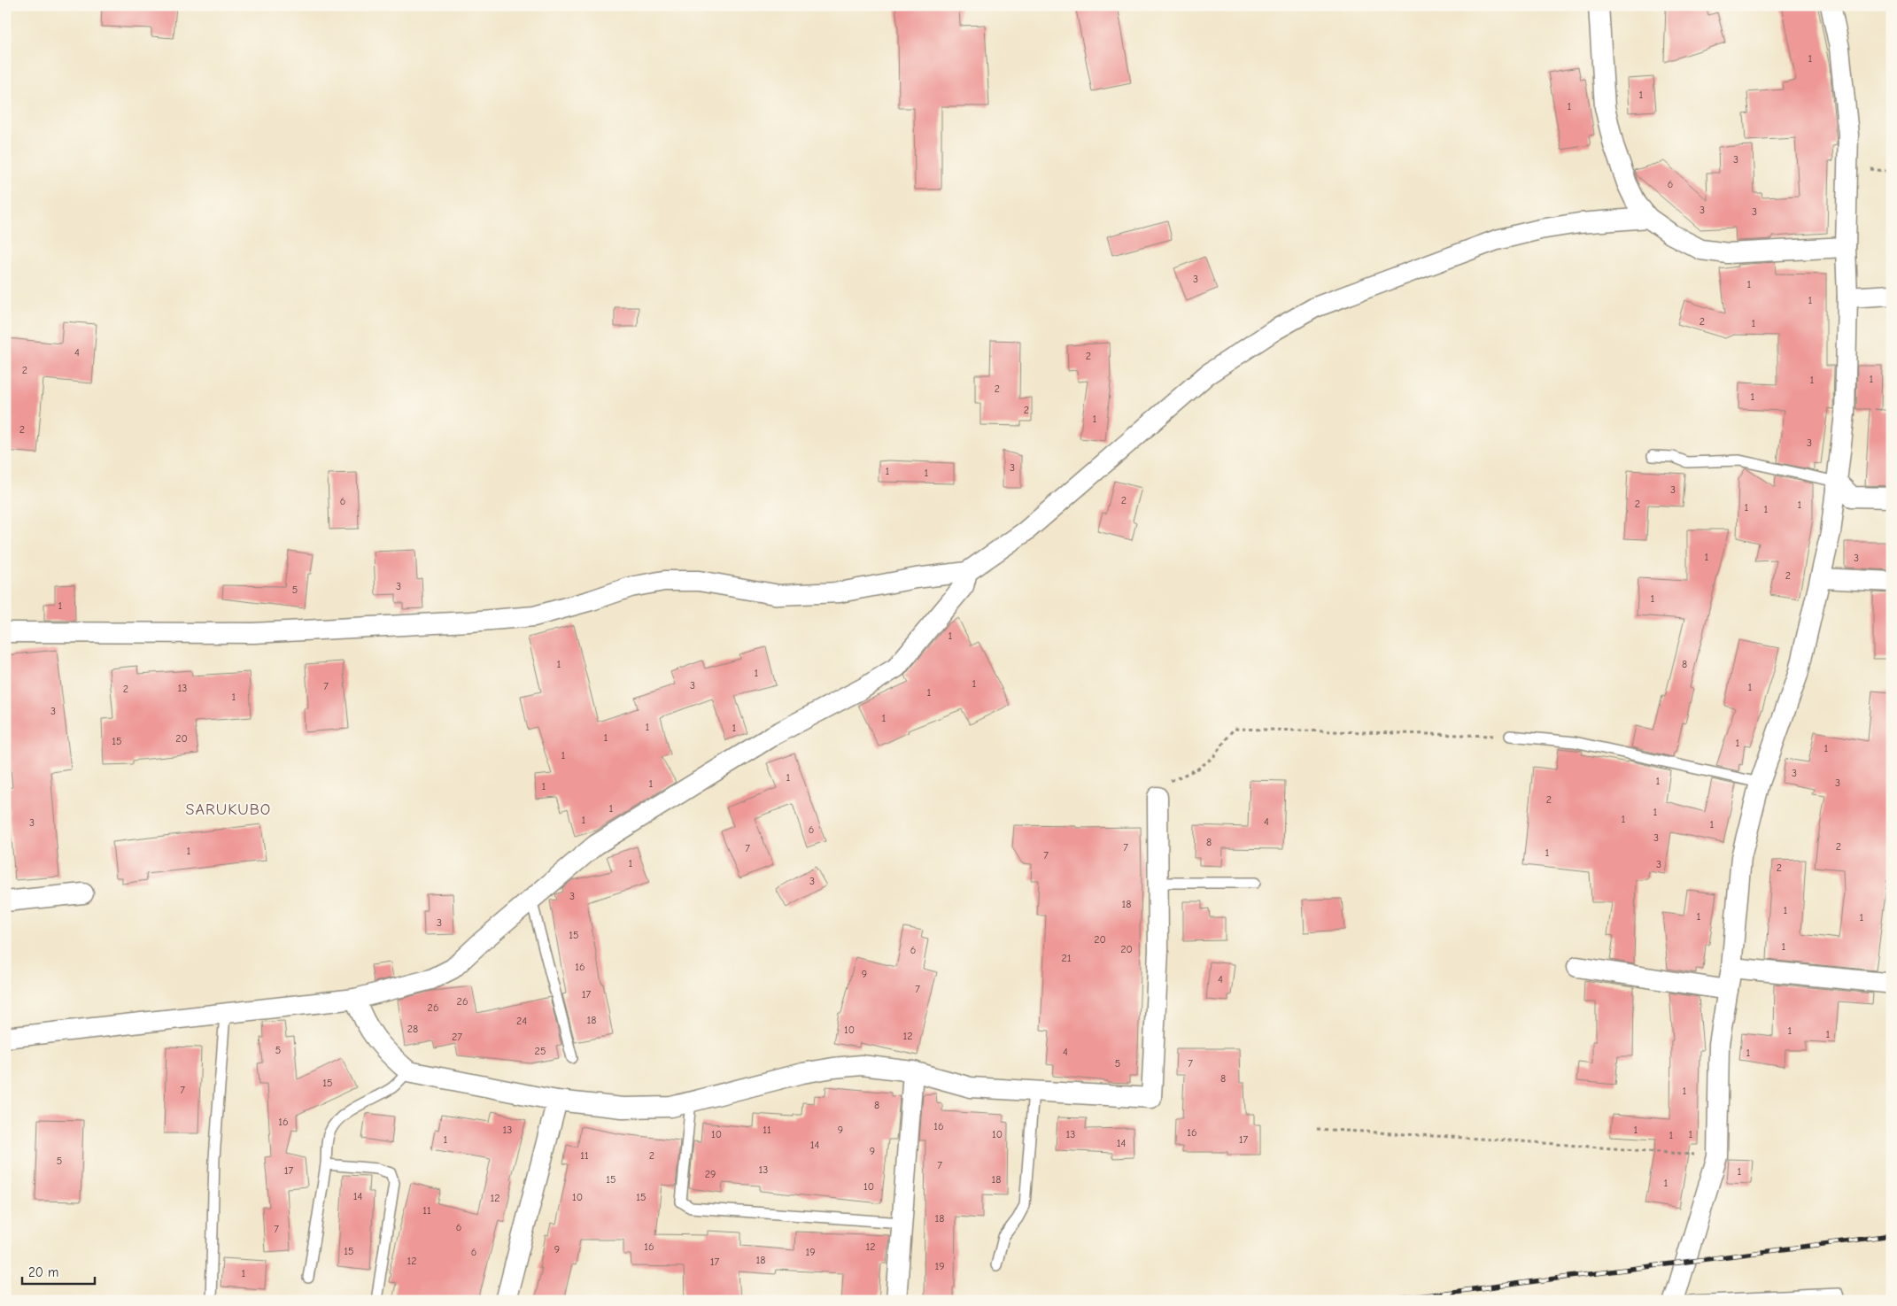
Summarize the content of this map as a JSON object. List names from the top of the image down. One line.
{"districts":["SARUKUBO"],"house_numbers":["1","1","1","3","6","3","3","3","1","1","2","1","4","2","2","1","1","2","1","2","1","2","3","3","1","1","3","2","6","2","1","1","1","1","3","2","3","5","1","1","1","1","8","1","1","3","7","1","13","2","1","1","3","1","1","1","1","20","15","1","1","1","3","1","1","3","1","1","2","1","1","1","1","4","3","1","6","3","8","2","7","7","1","1","7","1","3","2","3","3","18","1","1","1","3","15","20","1","20","6","21","16","9","4","7","17","26","26","18","24","28","10","1","1","12","27","5","25","4","1","5","7","8","15","7","1","8","16","16","13","11","9","1","16","10","10","13","1","1","1","17","14","14","9","11","2","5","7","13","17","1","29","15","18","1","10","14","10","15","12","11","18","6","7","16","12","9","15","6","19","18","12","17","19","1"],"scale_bar":"20 m"}
